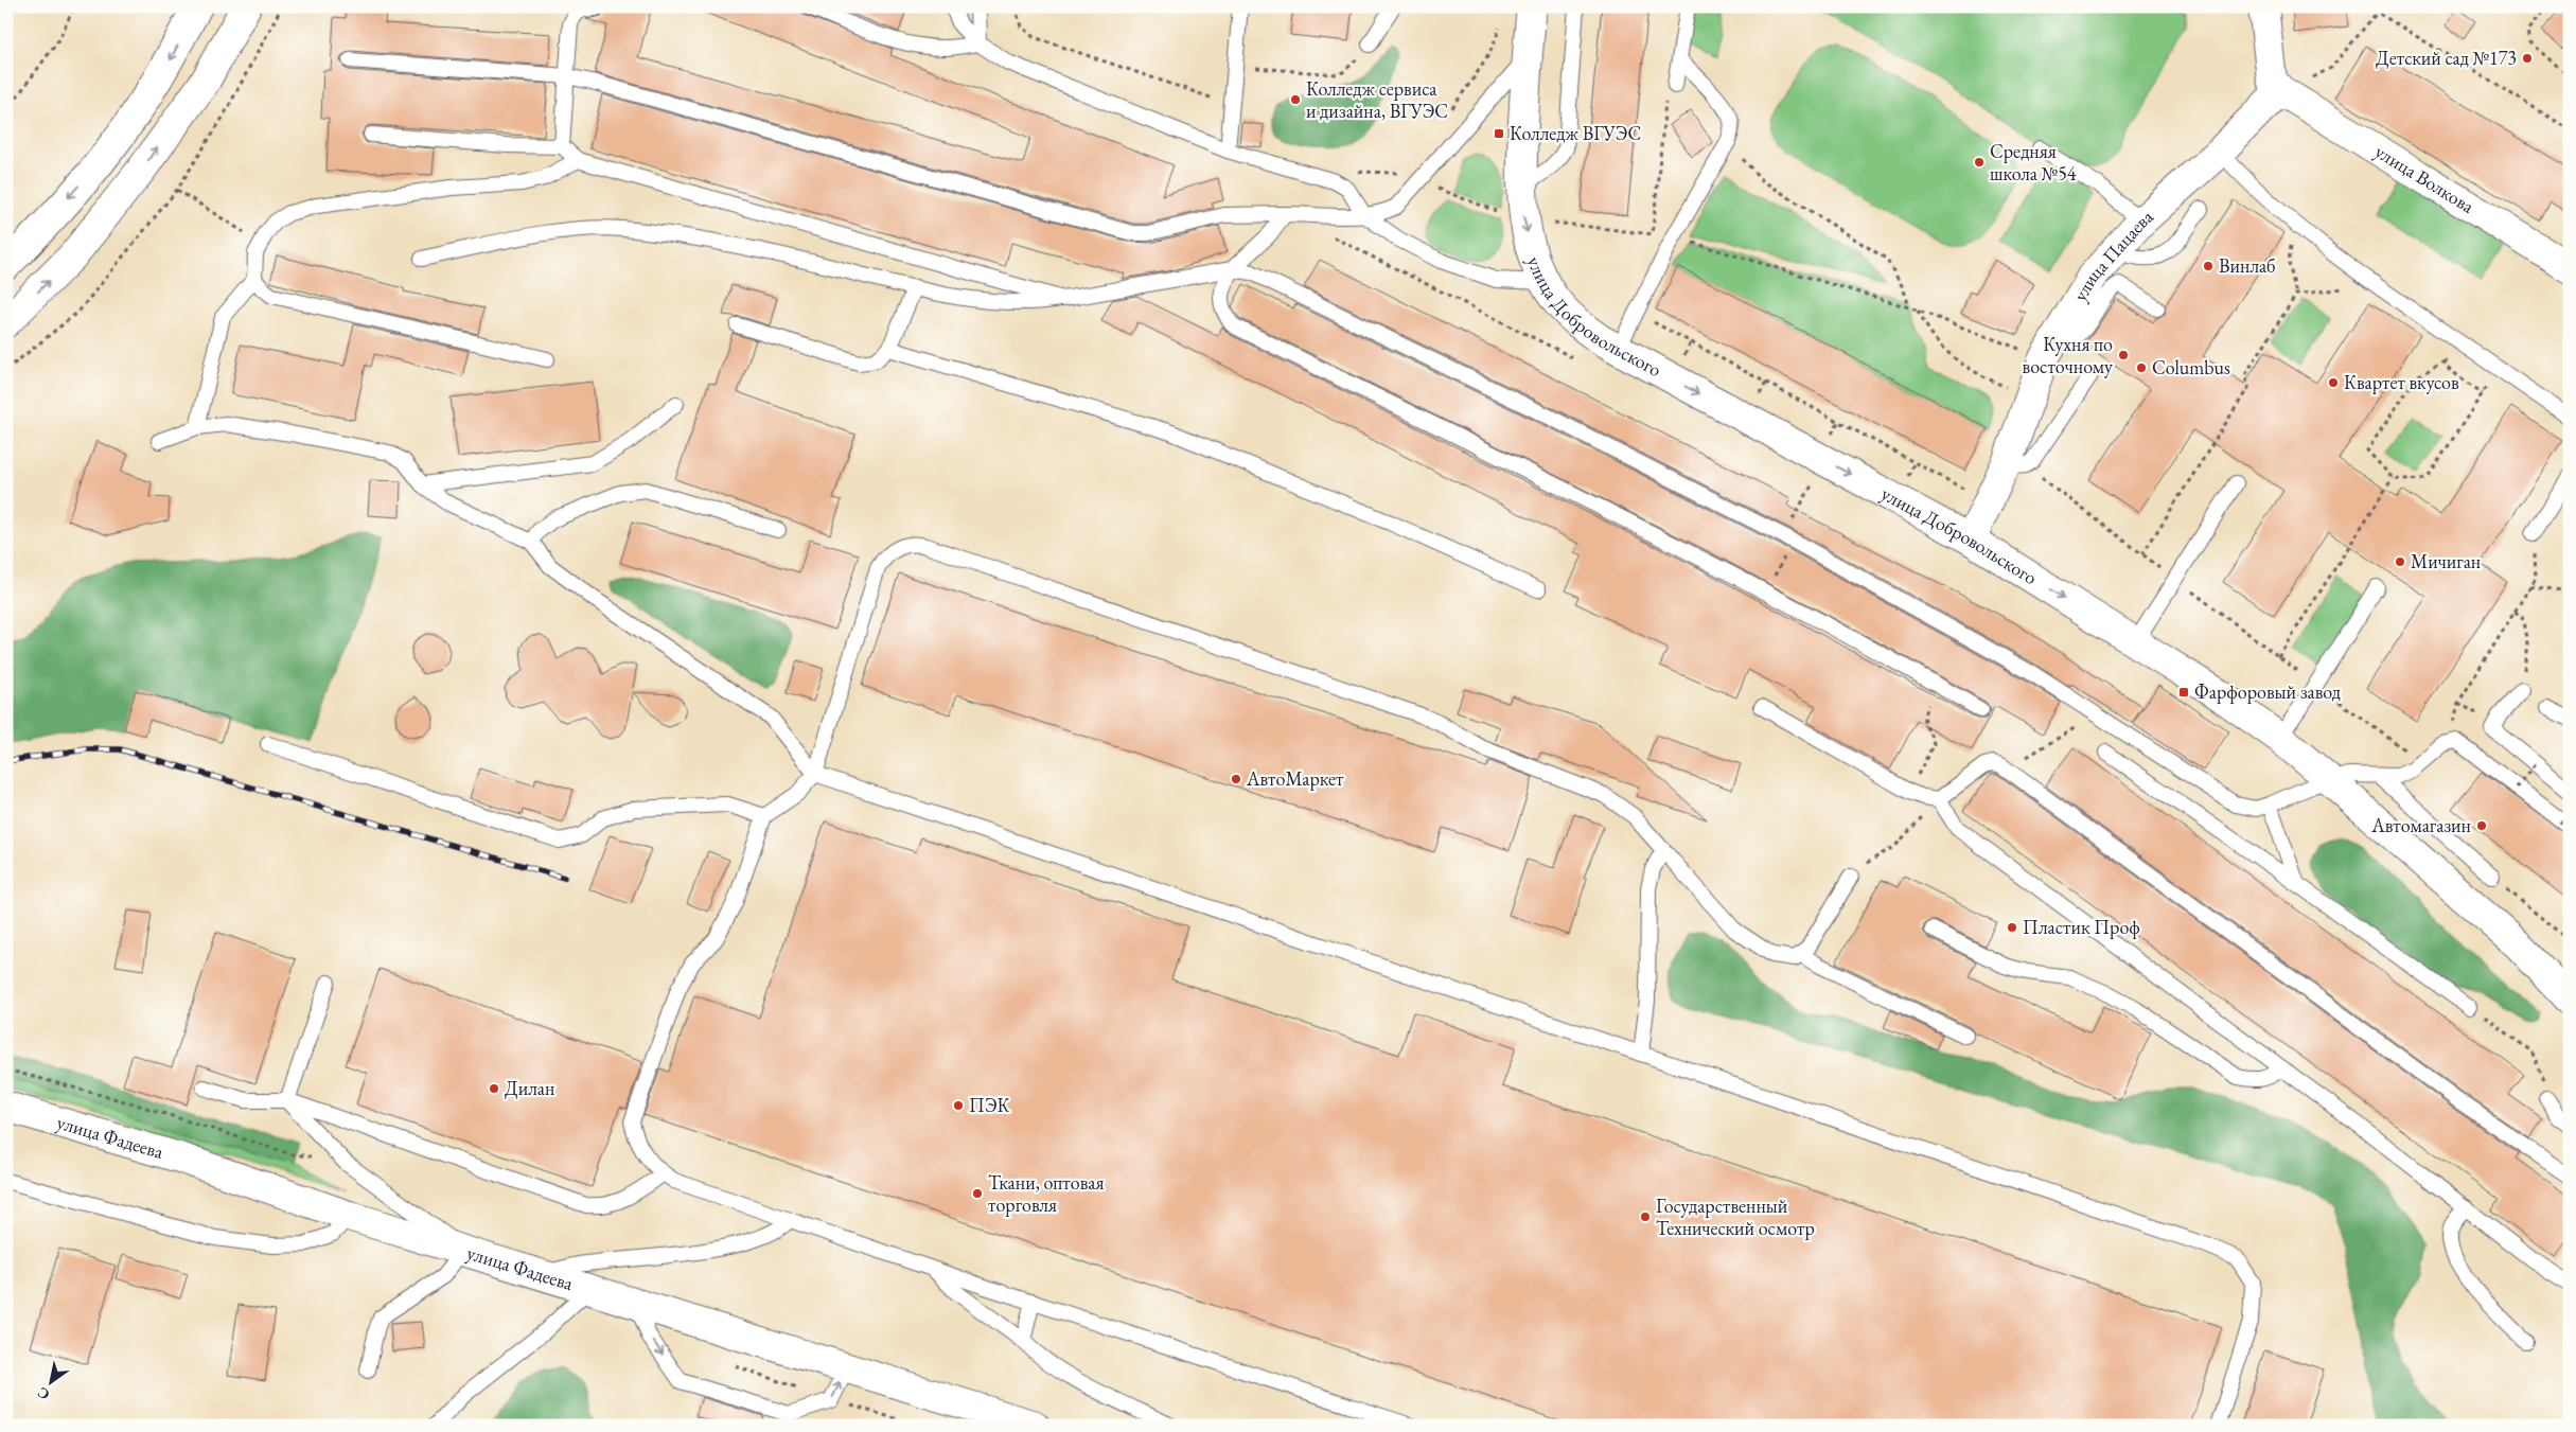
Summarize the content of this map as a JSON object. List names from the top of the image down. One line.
{"streets":{"main road":["улица Волкова","улица Пацаева","улица Добровольского","улица Фадеева"]},"crossings":[["улица Волкова","улица Пацаева"],["улица Пацаева","улица Добровольского"]],"one_way":["улица Добровольского"],"places":{"other":["Детский сад №173","Колледж сервиса и дизайна, ВГУЭС","Средняя школа №54","Винлаб","Кухня по восточному","Columbus","Квартет вкусов","Мичиган","АвтоМаркет","Автомагазин","Пластик Проф","Дилан","ПЭК","Ткани, оптовая торговля","Государственный Технический осмотр"],"transit":["Колледж ВГУЭС","Фарфоровый завод"]},"north":"bottom left"}
